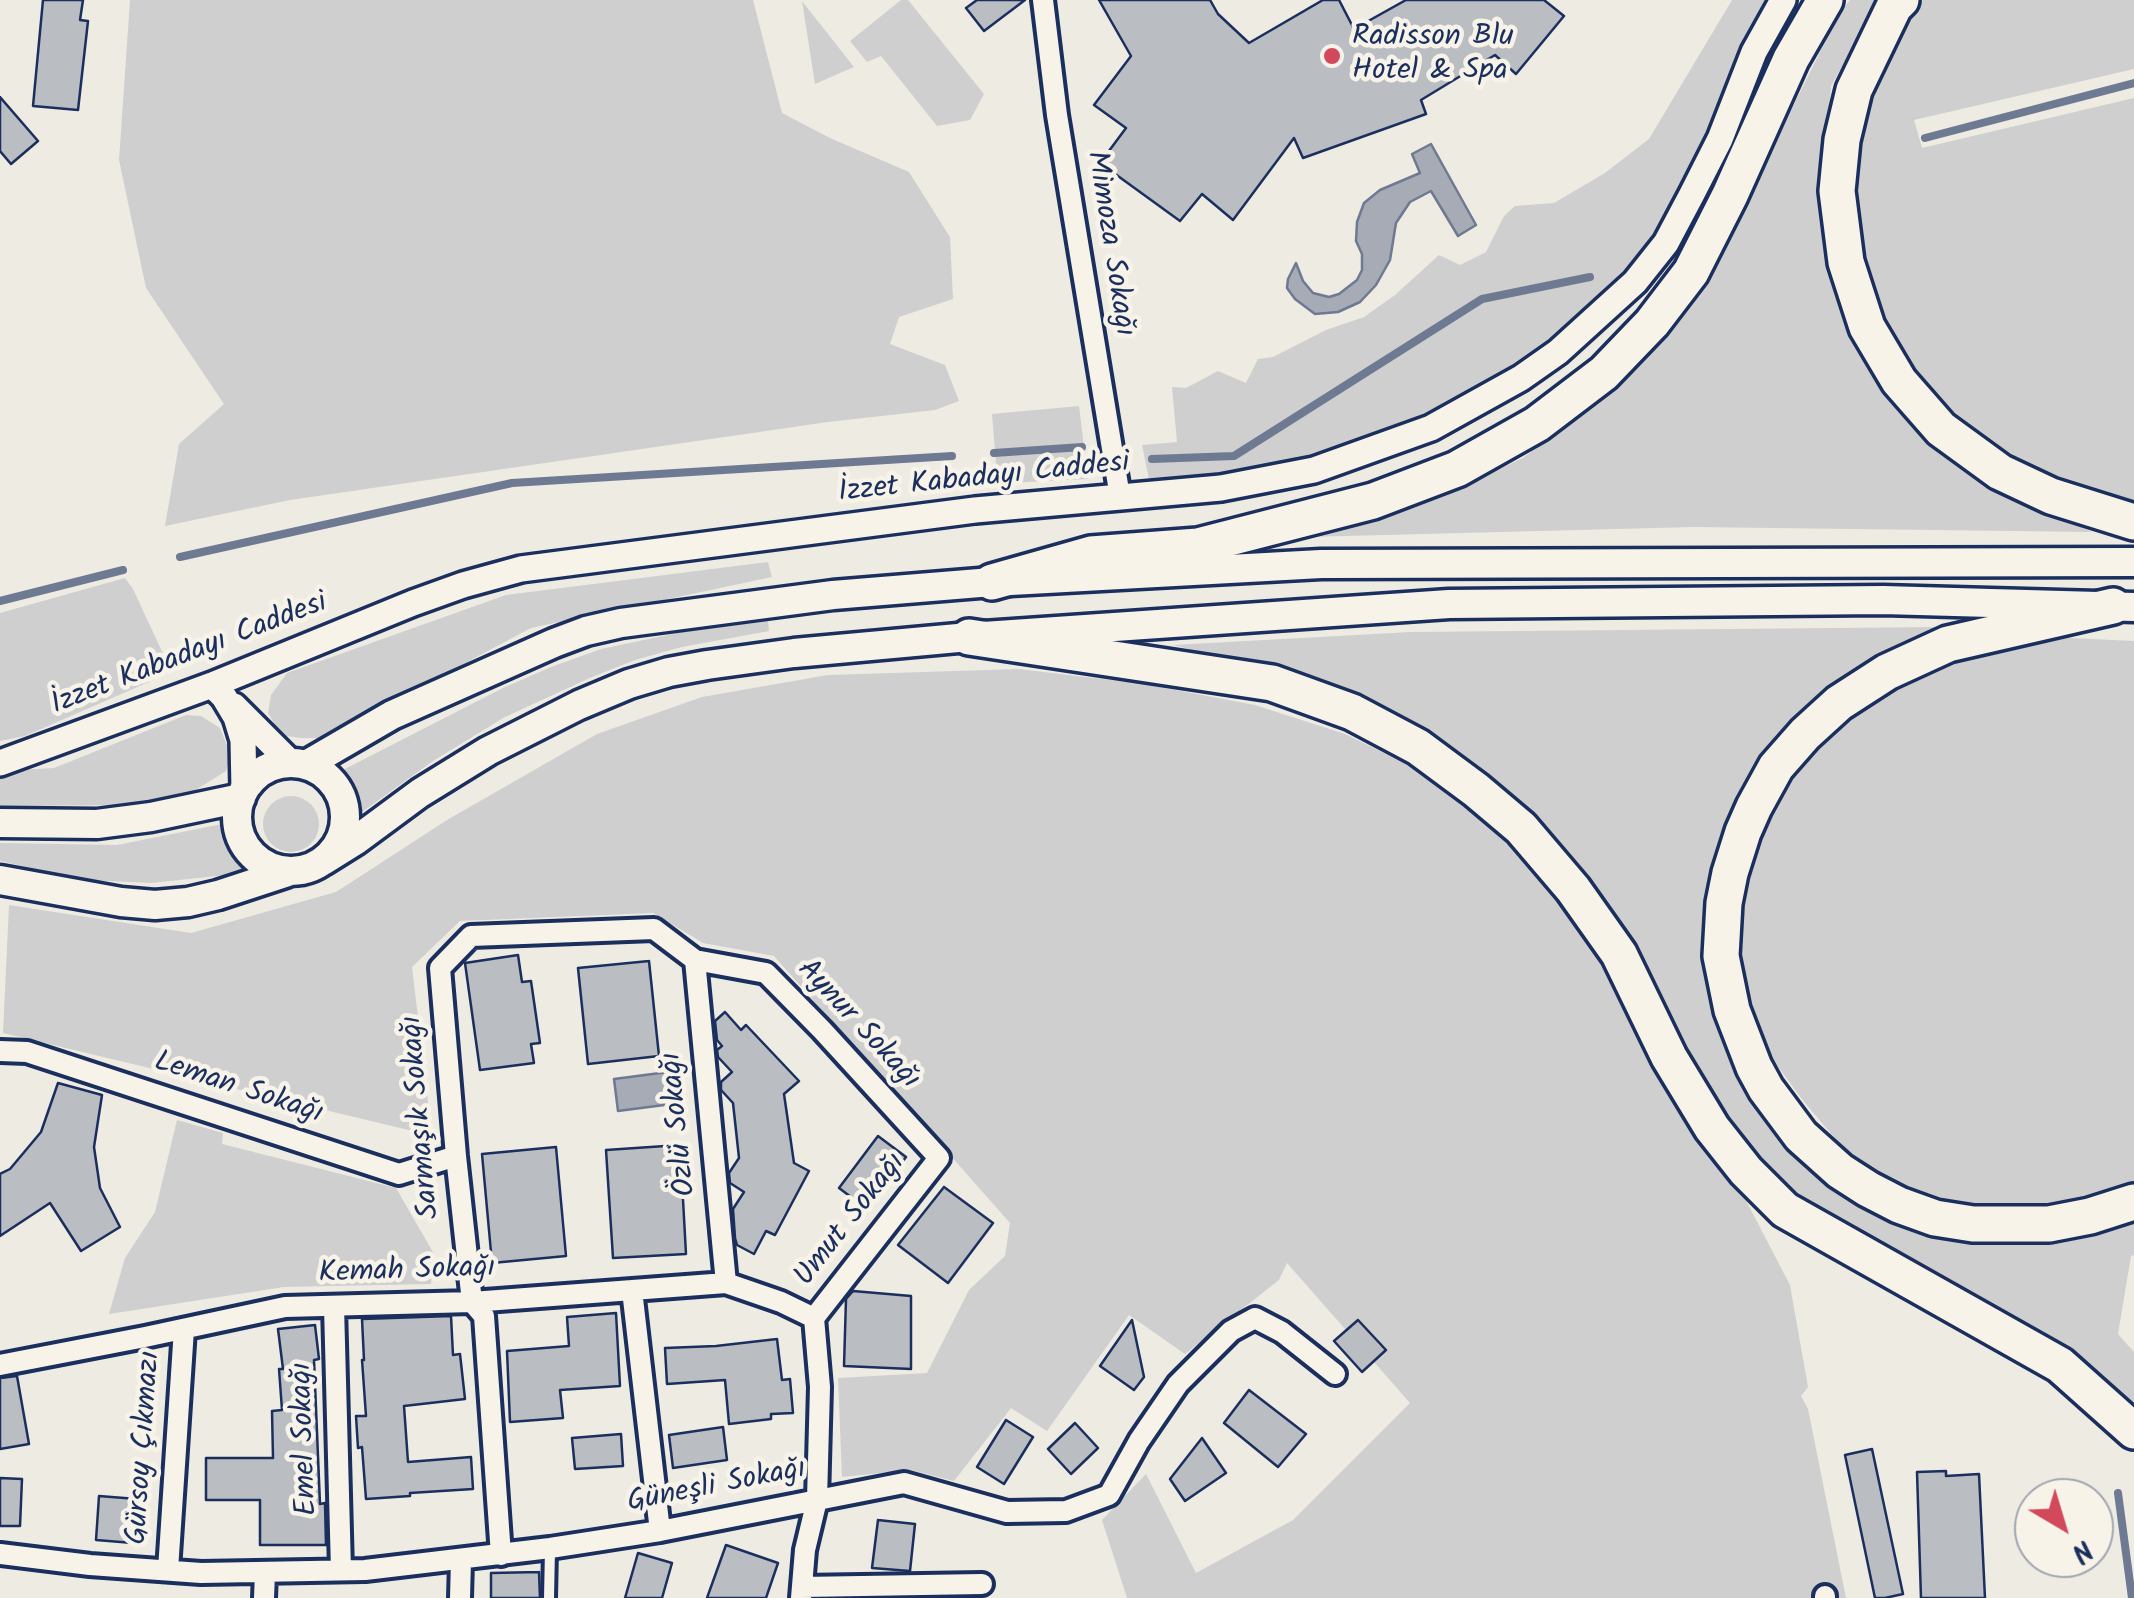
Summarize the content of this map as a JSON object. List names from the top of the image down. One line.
{"streets":{"street":["Mimoza Sokağı","İzzet Kabadayı Caddesi","Aynur Sokağı","Leman Sokağı","Sarmaşık Sokağı","Özlü Sokağı","Umut Sokağı","Kemah Sokağı","Emel Sokağı","Gürsoy Çıkmazı","Güneşli Sokağı"]},"crossings":[["Mimoza Sokağı","İzzet Kabadayı Caddesi"],["Aynur Sokağı","Sarmaşık Sokağı"],["Aynur Sokağı","Özlü Sokağı"],["Aynur Sokağı","Umut Sokağı"],["Leman Sokağı","Sarmaşık Sokağı"],["Sarmaşık Sokağı","Kemah Sokağı"],["Sarmaşık Sokağı","Güneşli Sokağı"],["Özlü Sokağı","Kemah Sokağı"],["Umut Sokağı","Kemah Sokağı"],["Umut Sokağı","Güneşli Sokağı"],["Kemah Sokağı","Emel Sokağı"],["Kemah Sokağı","Gürsoy Çıkmazı"],["Emel Sokağı","Güneşli Sokağı"],["Gürsoy Çıkmazı","Güneşli Sokağı"]],"places":["Radisson Blu Hotel & Spa"],"north":"bottom right"}
